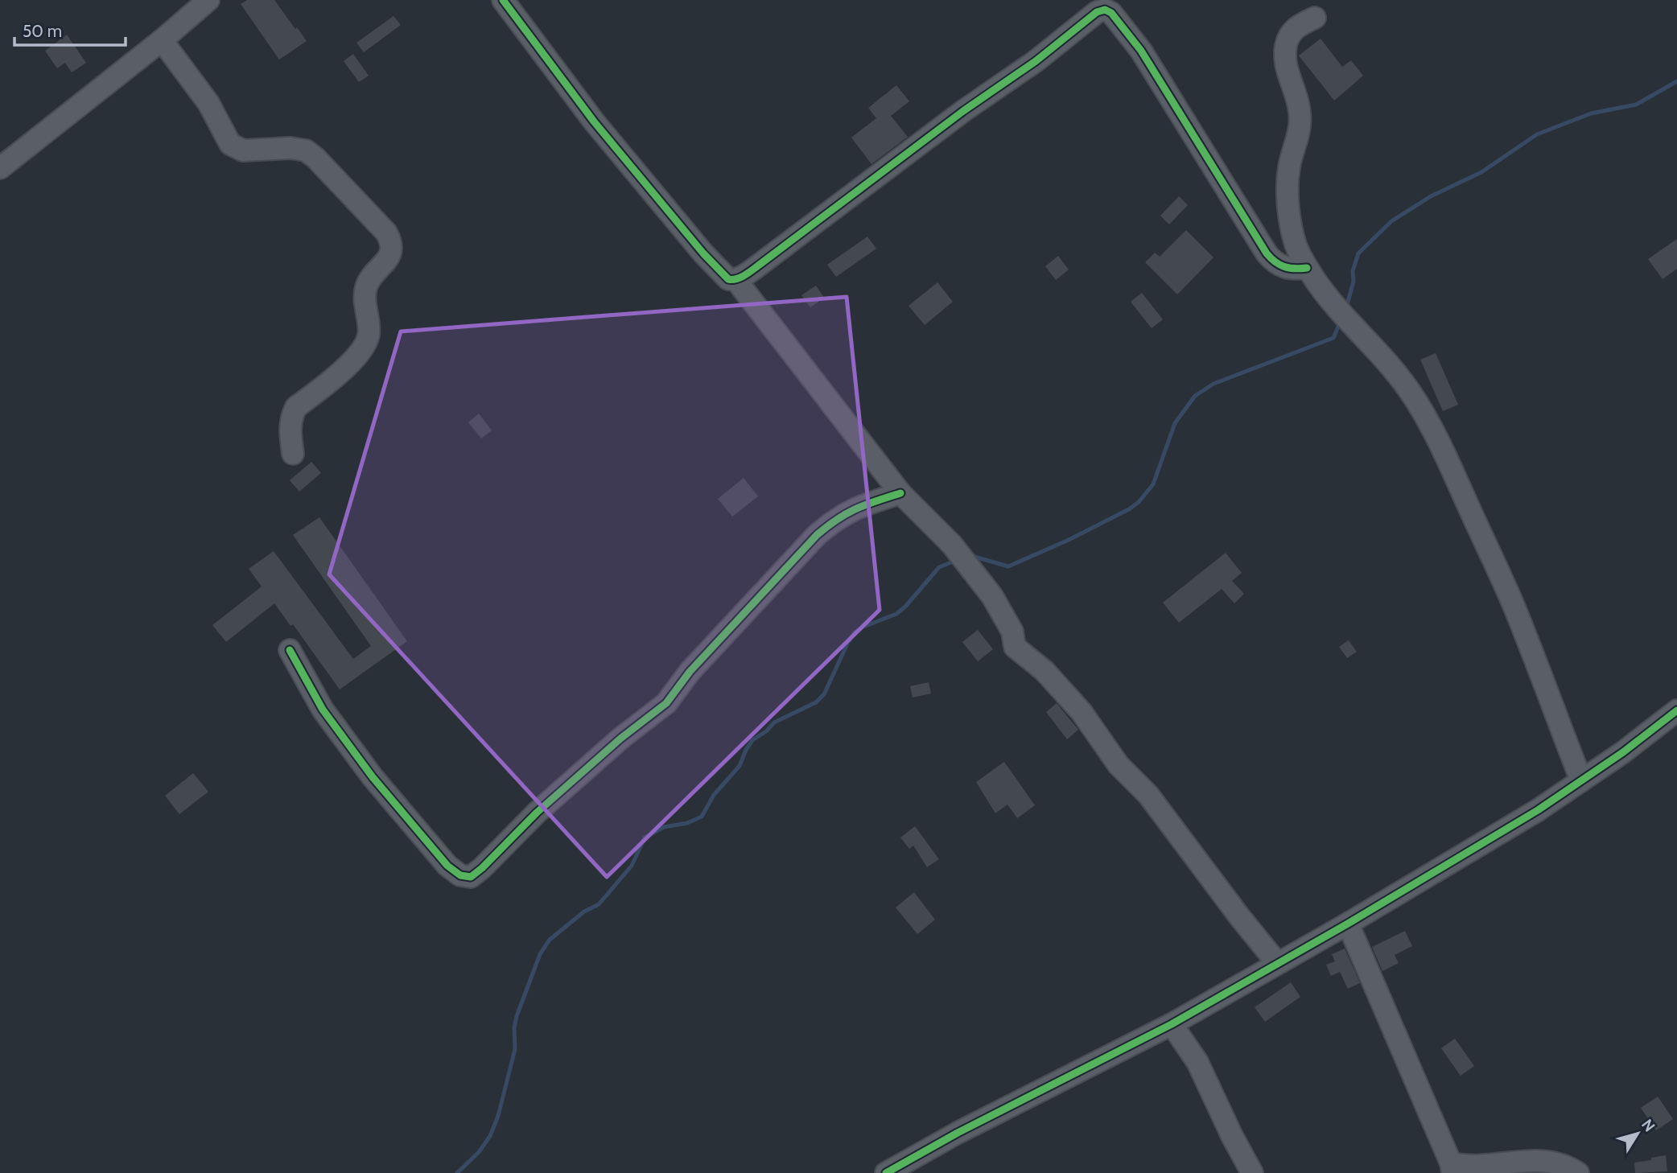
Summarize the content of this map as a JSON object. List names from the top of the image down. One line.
{"scale_bar":"50 m","north":"top right"}
